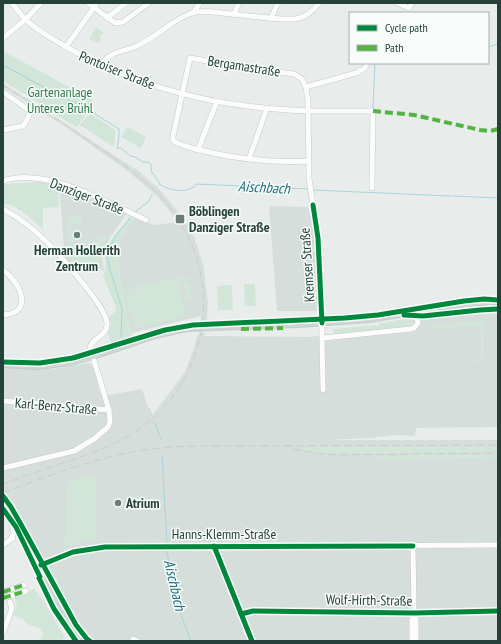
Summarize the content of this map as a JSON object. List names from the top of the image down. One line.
{"streets":{"street":["Bergamastraße","Pontoiser Straße","Danziger Straße","Kremser Straße","Karl-Benz-Straße","Hanns-Klemm-Straße","Wolf-Hirth-Straße"]},"crossings":[["Bergamastraße","Pontoiser Straße"],["Pontoiser Straße","Kremser Straße"]],"water":["Aischbach"],"parks":["Gartenanlage Unteres Brühl"],"places":{"transit":["Böblingen Danziger Straße"],"other":["Herman Hollerith Zentrum","Atrium"]},"legend":["Cycle path","Path"]}
